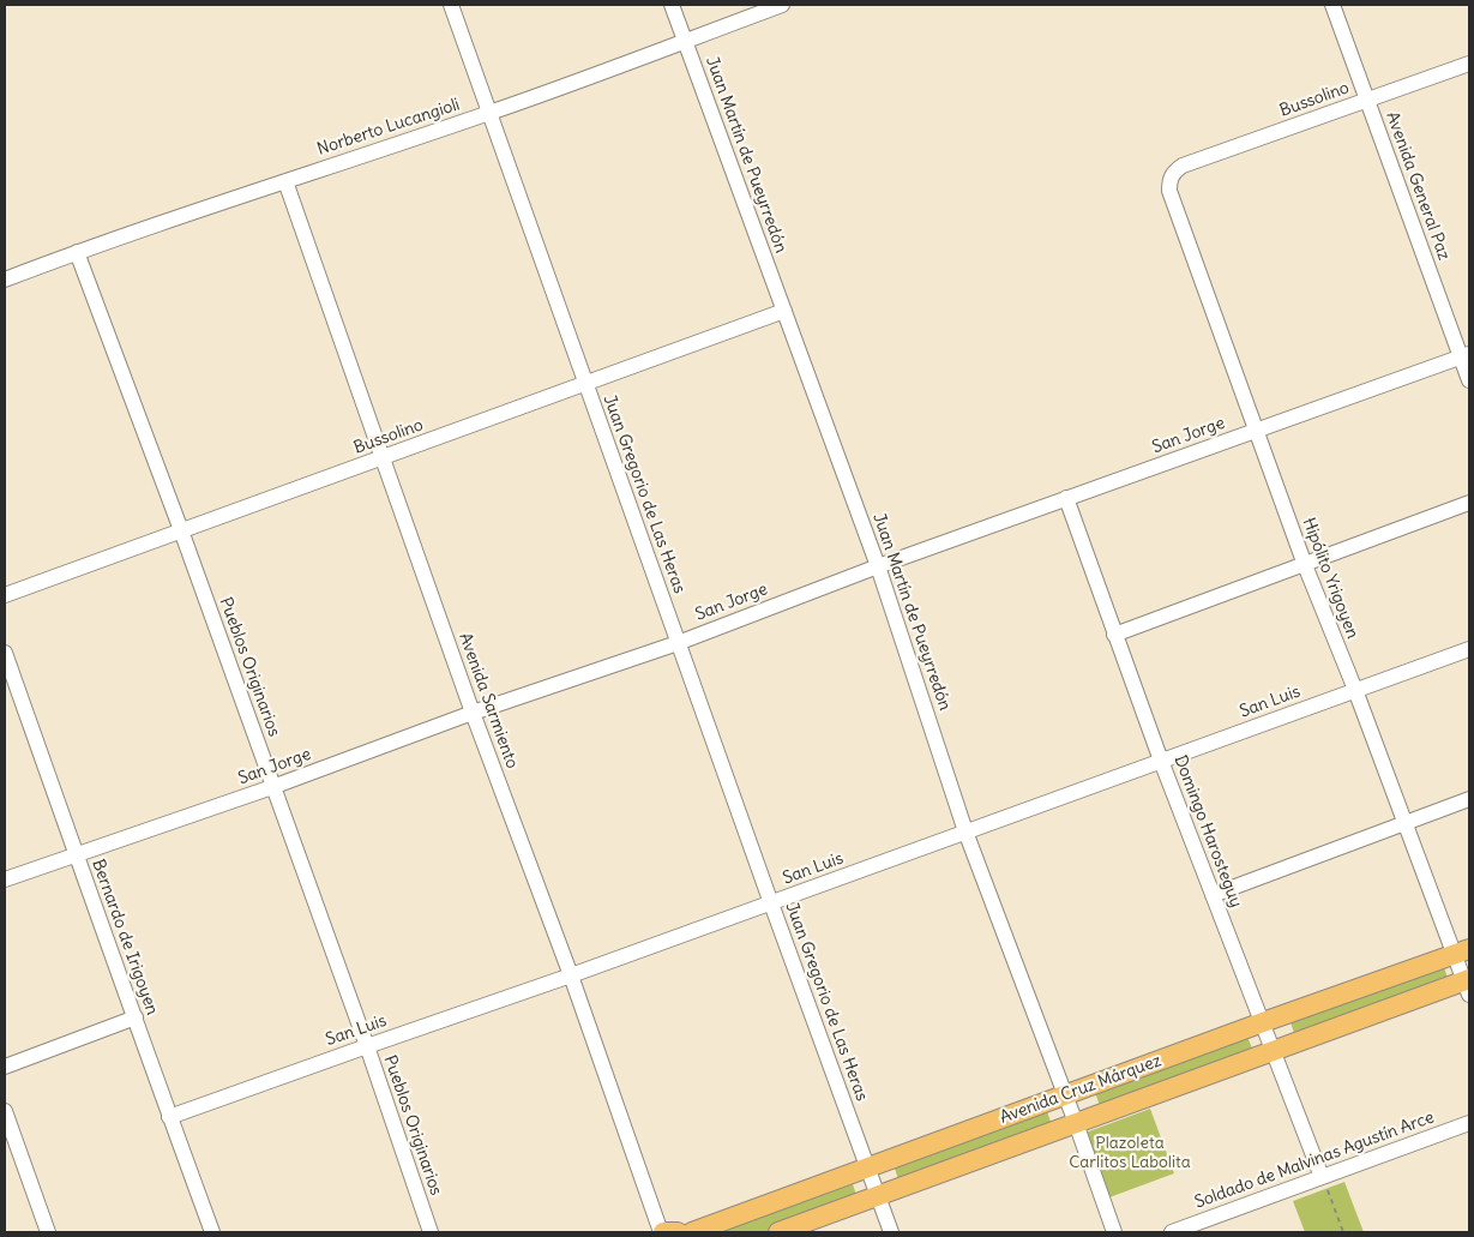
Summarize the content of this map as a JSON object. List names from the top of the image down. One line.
{"streets":{"main road":["Avenida Cruz Márquez"],"street":["Bussolino","Norberto Lucangioli","Juan Martín de Pueyrredón","Avenida General Paz","San Jorge","Juan Gregorio de Las Heras","Hipólito Yrigoyen","Pueblos Originarios","Avenida Sarmiento","San Luis","Domingo Harosteguy","Bernardo de Irigoyen","Soldado de Malvinas Agustín Arce"]},"crossings":[["Bussolino","Juan Martín de Pueyrredón"],["Bussolino","Avenida General Paz"],["Bussolino","Juan Gregorio de Las Heras"],["Bussolino","Hipólito Yrigoyen"],["Bussolino","Pueblos Originarios"],["Bussolino","Avenida Sarmiento"],["Norberto Lucangioli","Juan Martín de Pueyrredón"],["Norberto Lucangioli","Juan Gregorio de Las Heras"],["Norberto Lucangioli","Pueblos Originarios"],["Norberto Lucangioli","Avenida Sarmiento"],["Juan Martín de Pueyrredón","San Jorge"],["Juan Martín de Pueyrredón","San Luis"],["Juan Martín de Pueyrredón","Avenida Cruz Márquez"],["Avenida General Paz","San Jorge"],["San Jorge","Juan Gregorio de Las Heras"],["San Jorge","Hipólito Yrigoyen"],["San Jorge","Pueblos Originarios"],["San Jorge","Avenida Sarmiento"],["San Jorge","Domingo Harosteguy"],["San Jorge","Bernardo de Irigoyen"],["Juan Gregorio de Las Heras","San Luis"],["Juan Gregorio de Las Heras","Avenida Cruz Márquez"],["Hipólito Yrigoyen","San Luis"],["Hipólito Yrigoyen","Avenida Cruz Márquez"],["Pueblos Originarios","San Luis"],["Avenida Sarmiento","San Luis"],["San Luis","Domingo Harosteguy"],["San Luis","Bernardo de Irigoyen"],["Domingo Harosteguy","Avenida Cruz Márquez"],["Domingo Harosteguy","Soldado de Malvinas Agustín Arce"]],"parks":["Plazoleta Carlitos Labolita"]}
